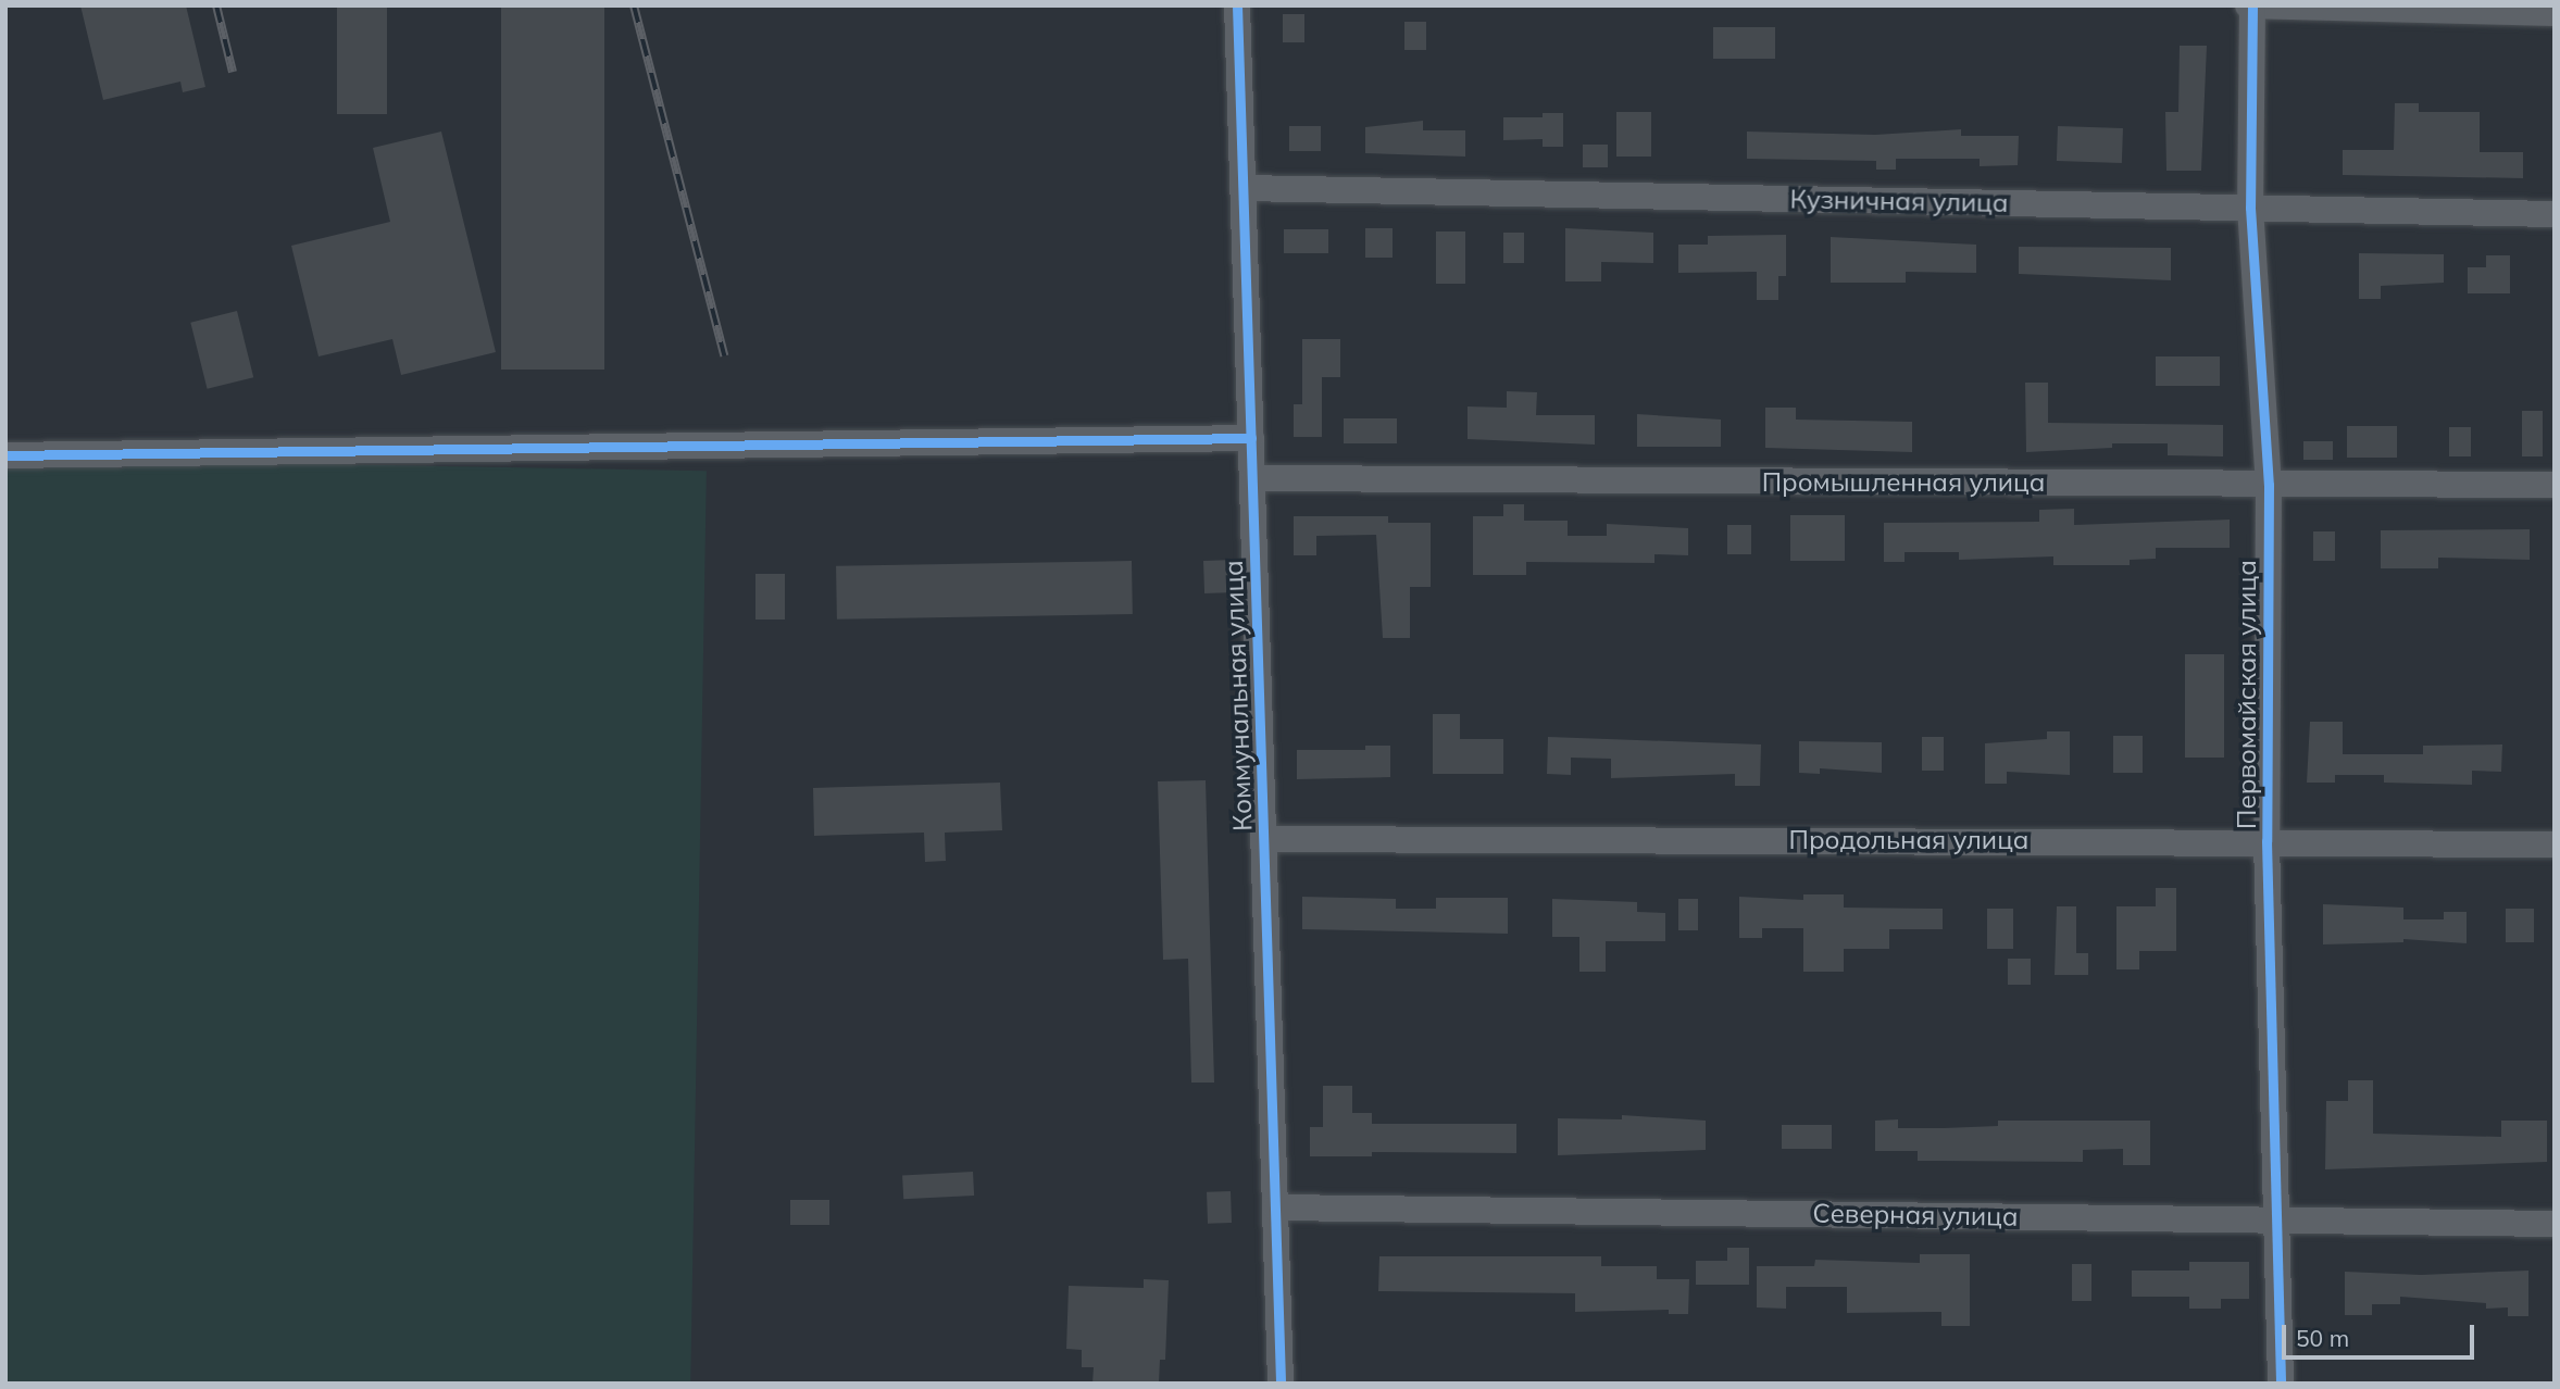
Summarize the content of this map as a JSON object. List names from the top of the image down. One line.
{"streets":{"street":["Кузничная улица","Промышленная улица","Первомайская улица","Коммунальная улица","Продольная улица","Северная улица"]},"crossings":[["Кузничная улица","Первомайская улица"],["Кузничная улица","Коммунальная улица"],["Промышленная улица","Первомайская улица"],["Промышленная улица","Коммунальная улица"],["Первомайская улица","Продольная улица"],["Первомайская улица","Северная улица"],["Коммунальная улица","Продольная улица"],["Коммунальная улица","Северная улица"]],"scale_bar":"50 m"}
